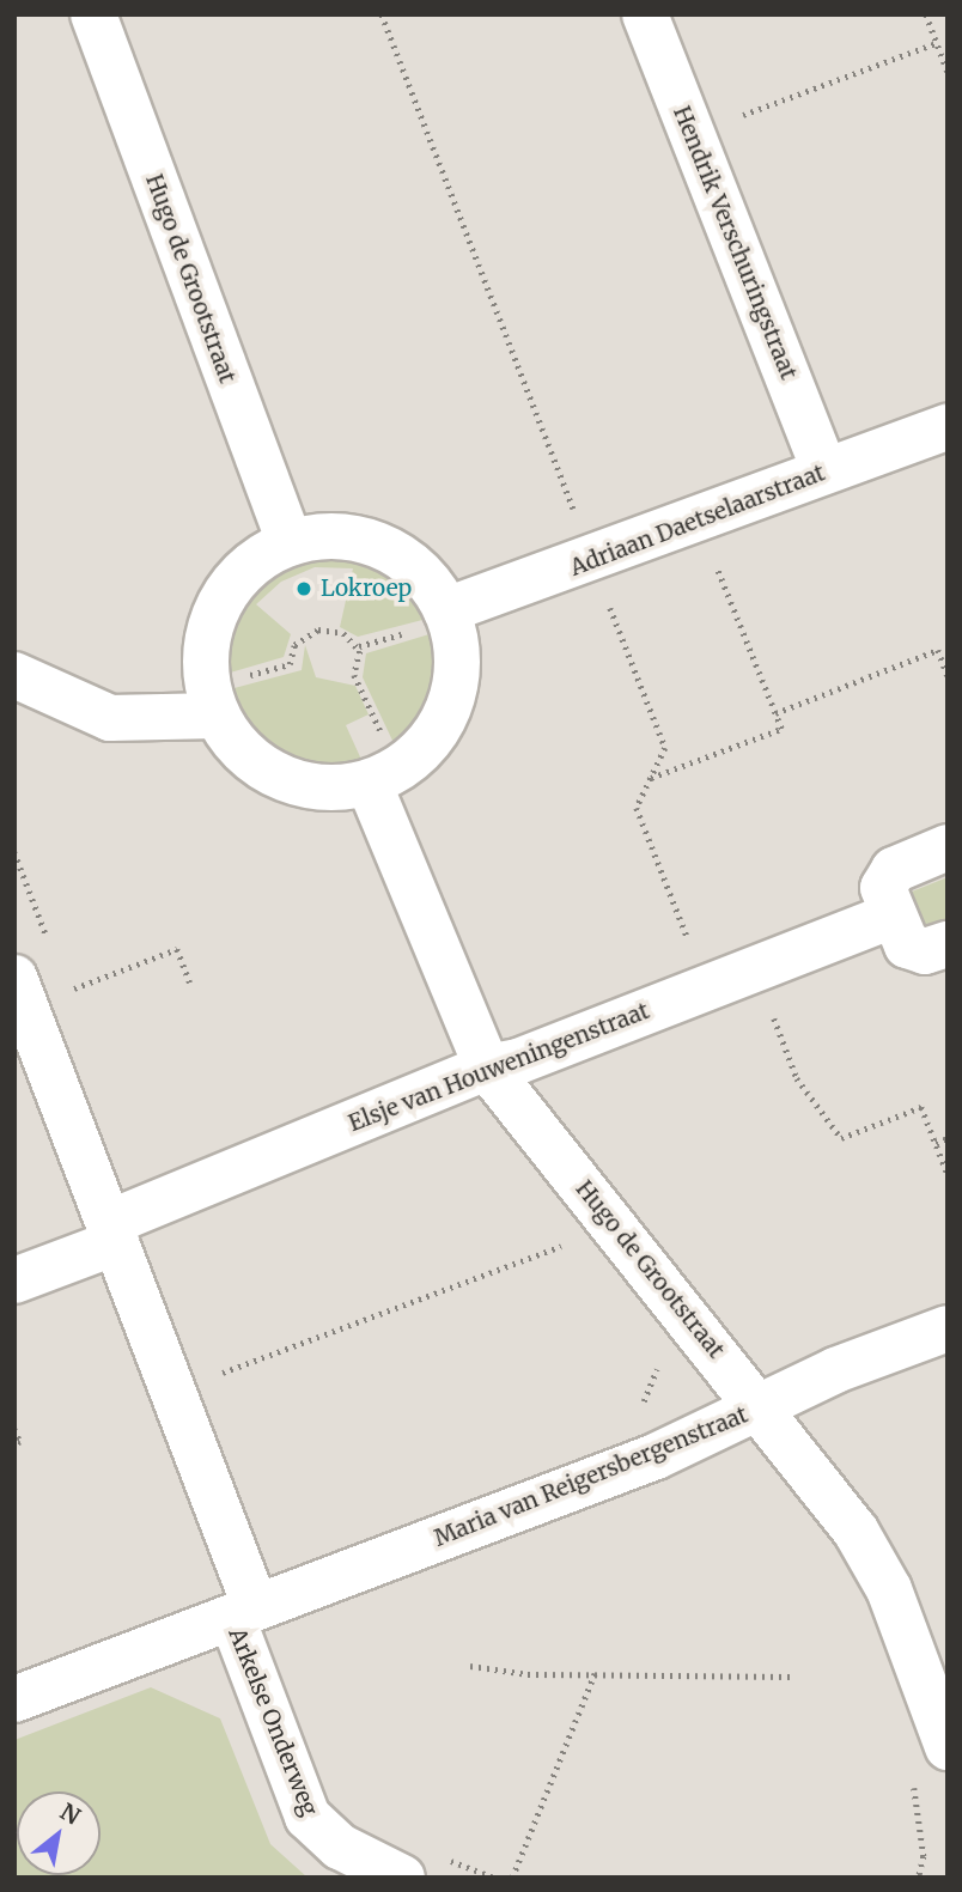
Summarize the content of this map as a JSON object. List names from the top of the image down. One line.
{"streets":{"street":["Hendrik Verschuringstraat","Hugo de Grootstraat","Adriaan Daetselaarstraat","Elsje van Houweningenstraat","Maria van Reigersbergenstraat","Arkelse Onderweg"]},"crossings":[["Hendrik Verschuringstraat","Adriaan Daetselaarstraat"],["Hugo de Grootstraat","Elsje van Houweningenstraat"],["Hugo de Grootstraat","Maria van Reigersbergenstraat"],["Maria van Reigersbergenstraat","Arkelse Onderweg"]],"places":["Lokroep"],"north":"top right"}
